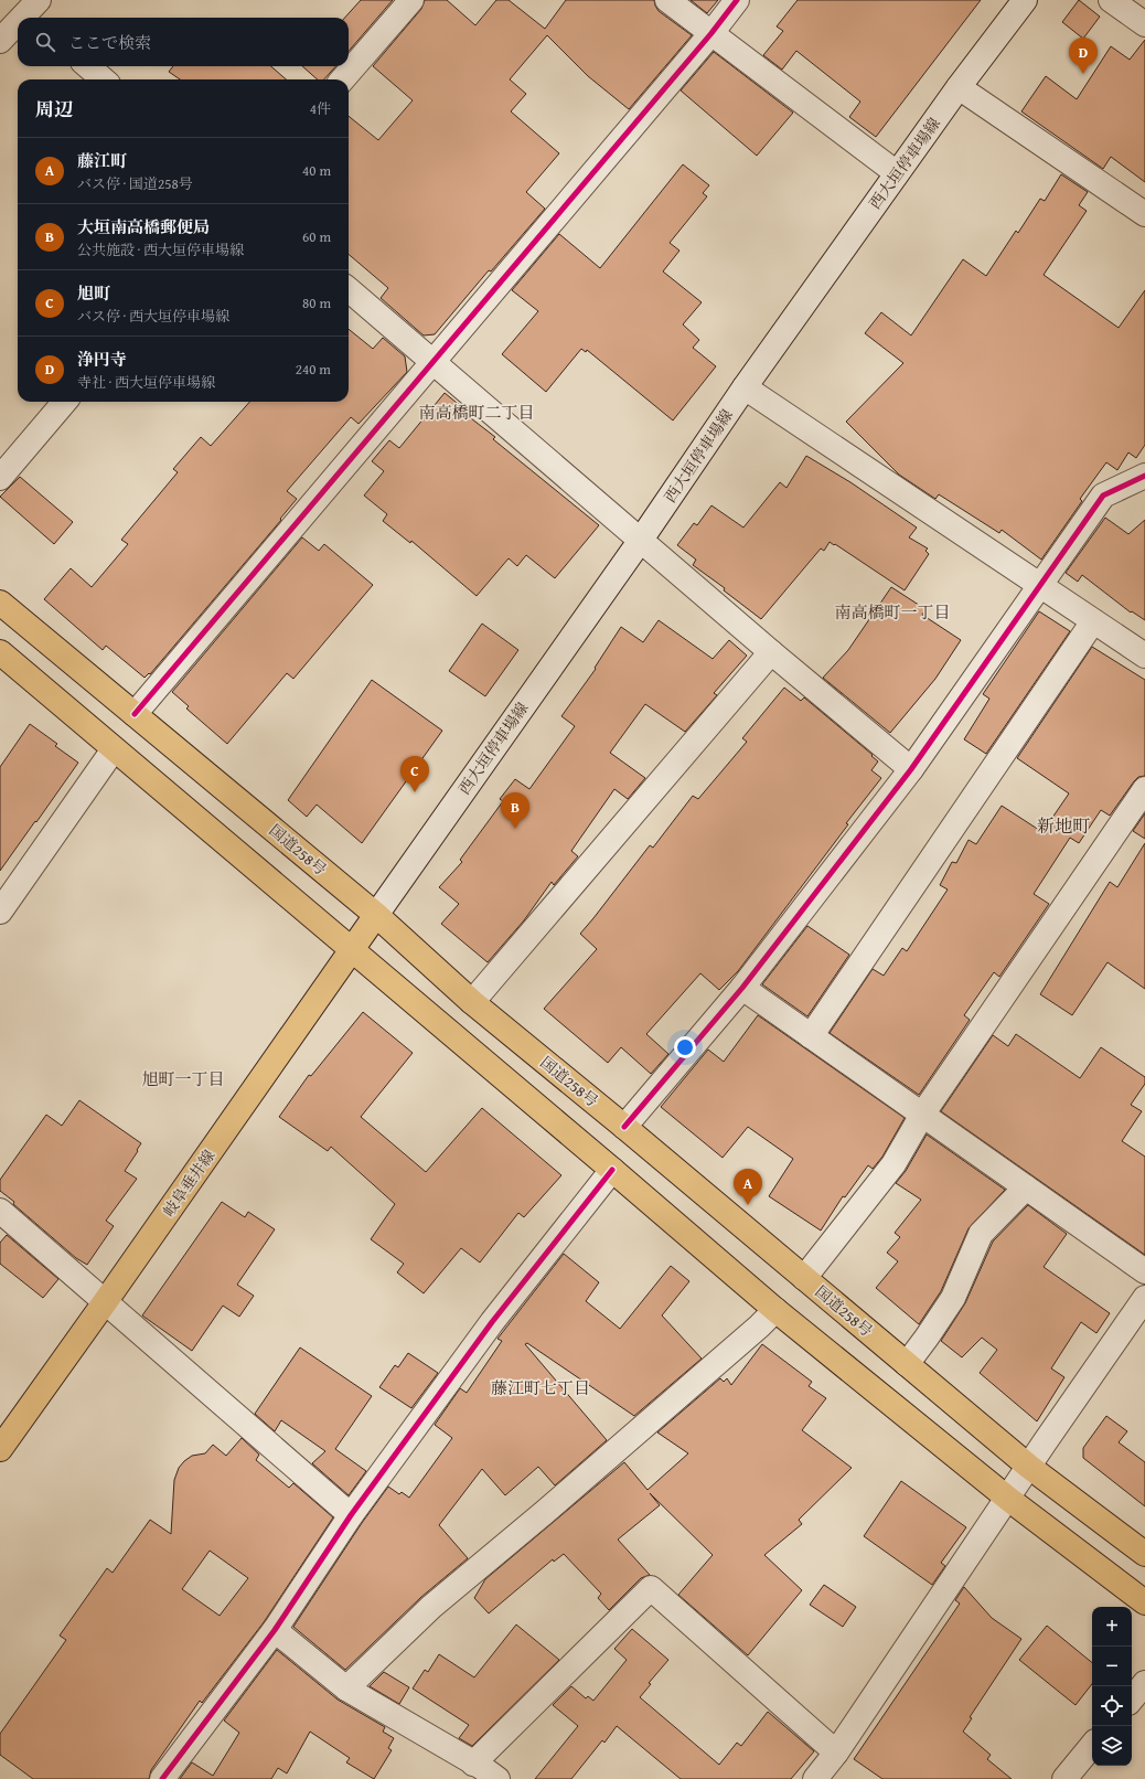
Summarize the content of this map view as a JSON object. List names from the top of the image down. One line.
{"streets":{"main road":["国道258号","岐阜垂井線"],"street":["西大垣停車場線"]},"crossings":[["西大垣停車場線","国道258号"],["西大垣停車場線","岐阜垂井線"],["国道258号","岐阜垂井線"]],"districts":["南高橋町二丁目","南高橋町一丁目","新地町","旭町一丁目","藤江町七丁目"],"page":{"search":"ここで検索","pins":["D","C","B","A"],"heading":["周辺","4件"],"list":[{"mark":"A","name":"藤江町","note":"バス停 · 国道258号","value":"40 m"},{"mark":"B","name":"大垣南高橋郵便局","note":"公共施設 · 西大垣停車場線","value":"60 m"},{"mark":"C","name":"旭町","note":"バス停 · 西大垣停車場線","value":"80 m"},{"mark":"D","name":"浄円寺","note":"寺社 · 西大垣停車場線","value":"240 m"}],"map_buttons":["+","−"]}}
